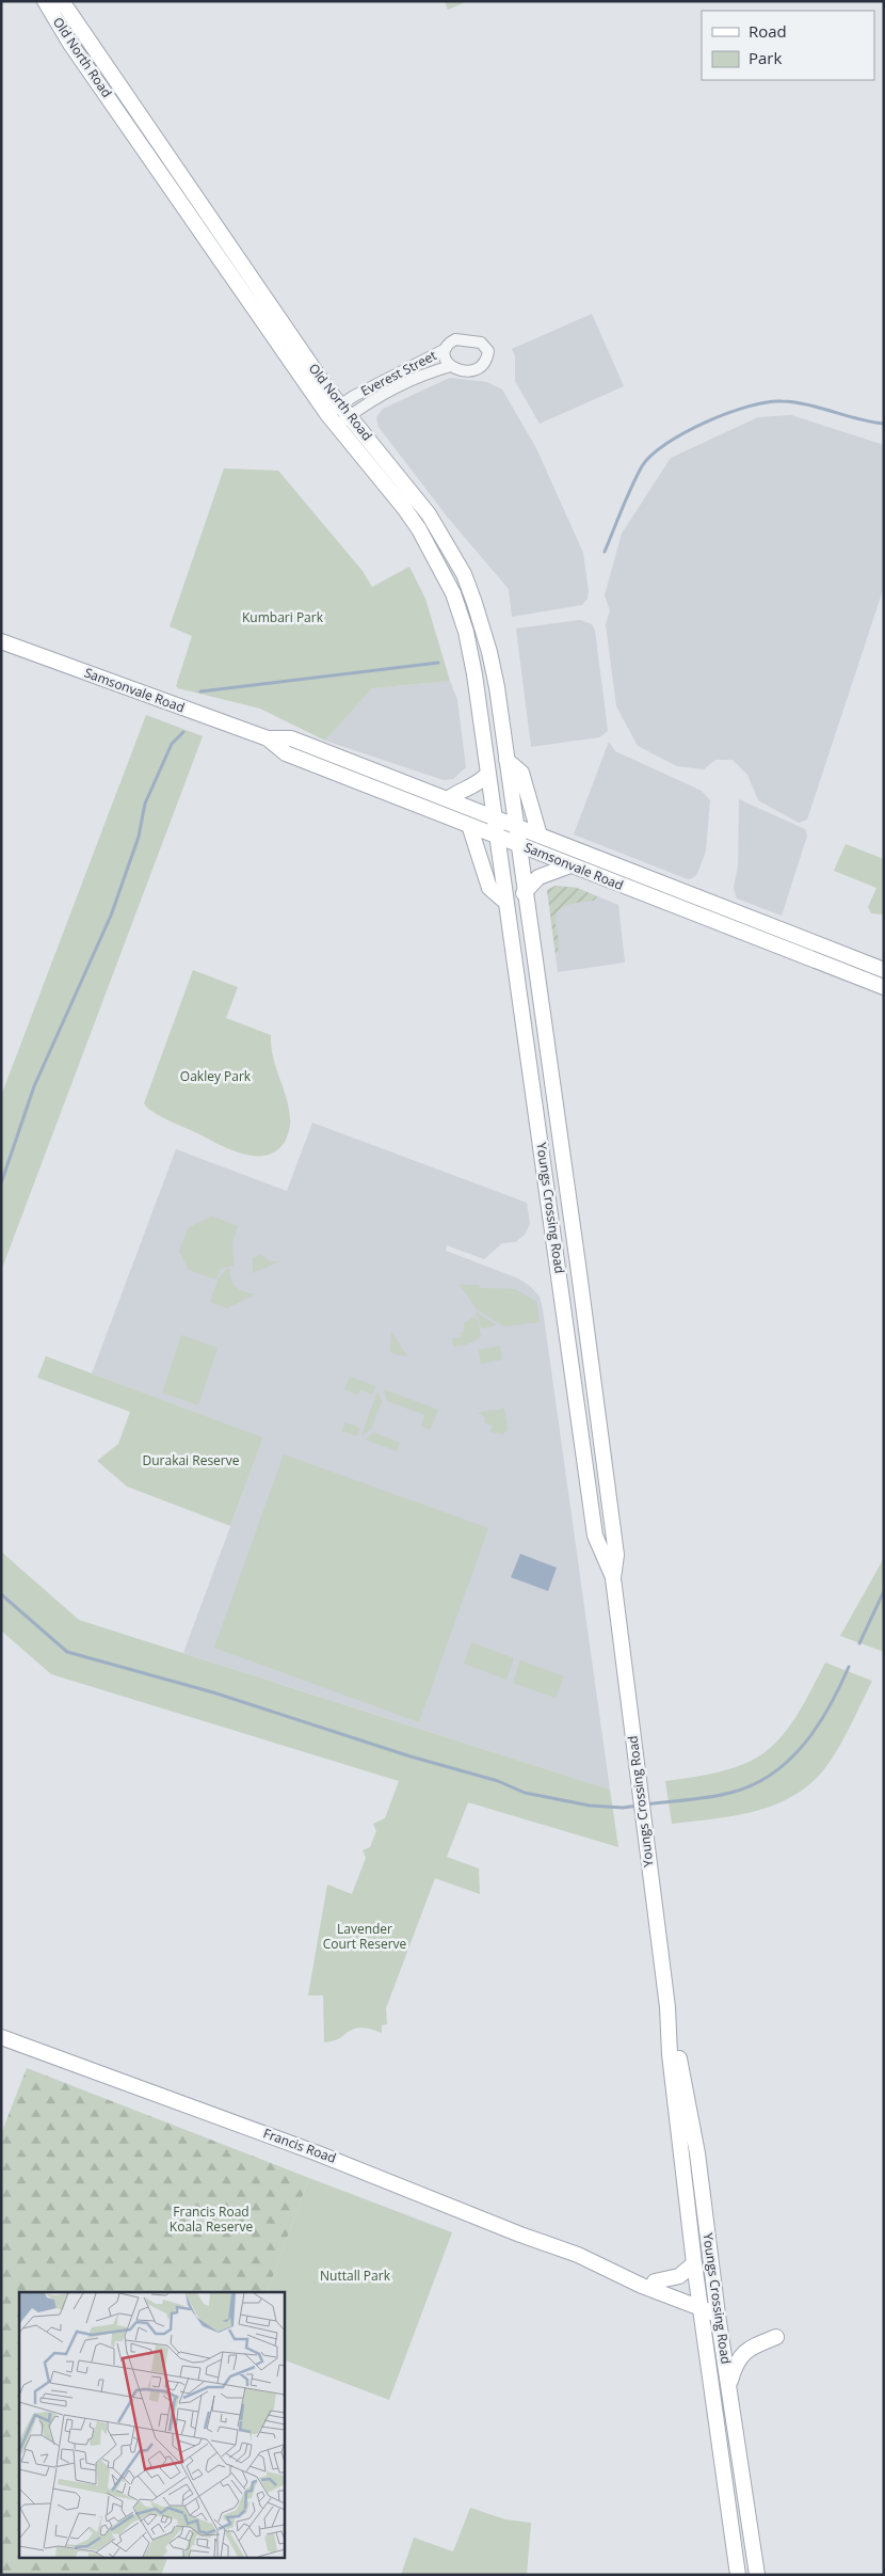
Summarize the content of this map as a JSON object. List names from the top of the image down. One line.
{"streets":{"main road":["Old North Road","Samsonvale Road","Youngs Crossing Road","Francis Road"],"street":["Everest Street"]},"crossings":[["Old North Road","Everest Street"],["Old North Road","Samsonvale Road"],["Old North Road","Youngs Crossing Road"],["Samsonvale Road","Youngs Crossing Road"],["Youngs Crossing Road","Francis Road"]],"parks":["Kumbari Park","Oakley Park","Durakai Reserve","Lavender Court Reserve","Francis Road Koala Reserve","Nuttall Park"],"legend":["Road","Park"]}
